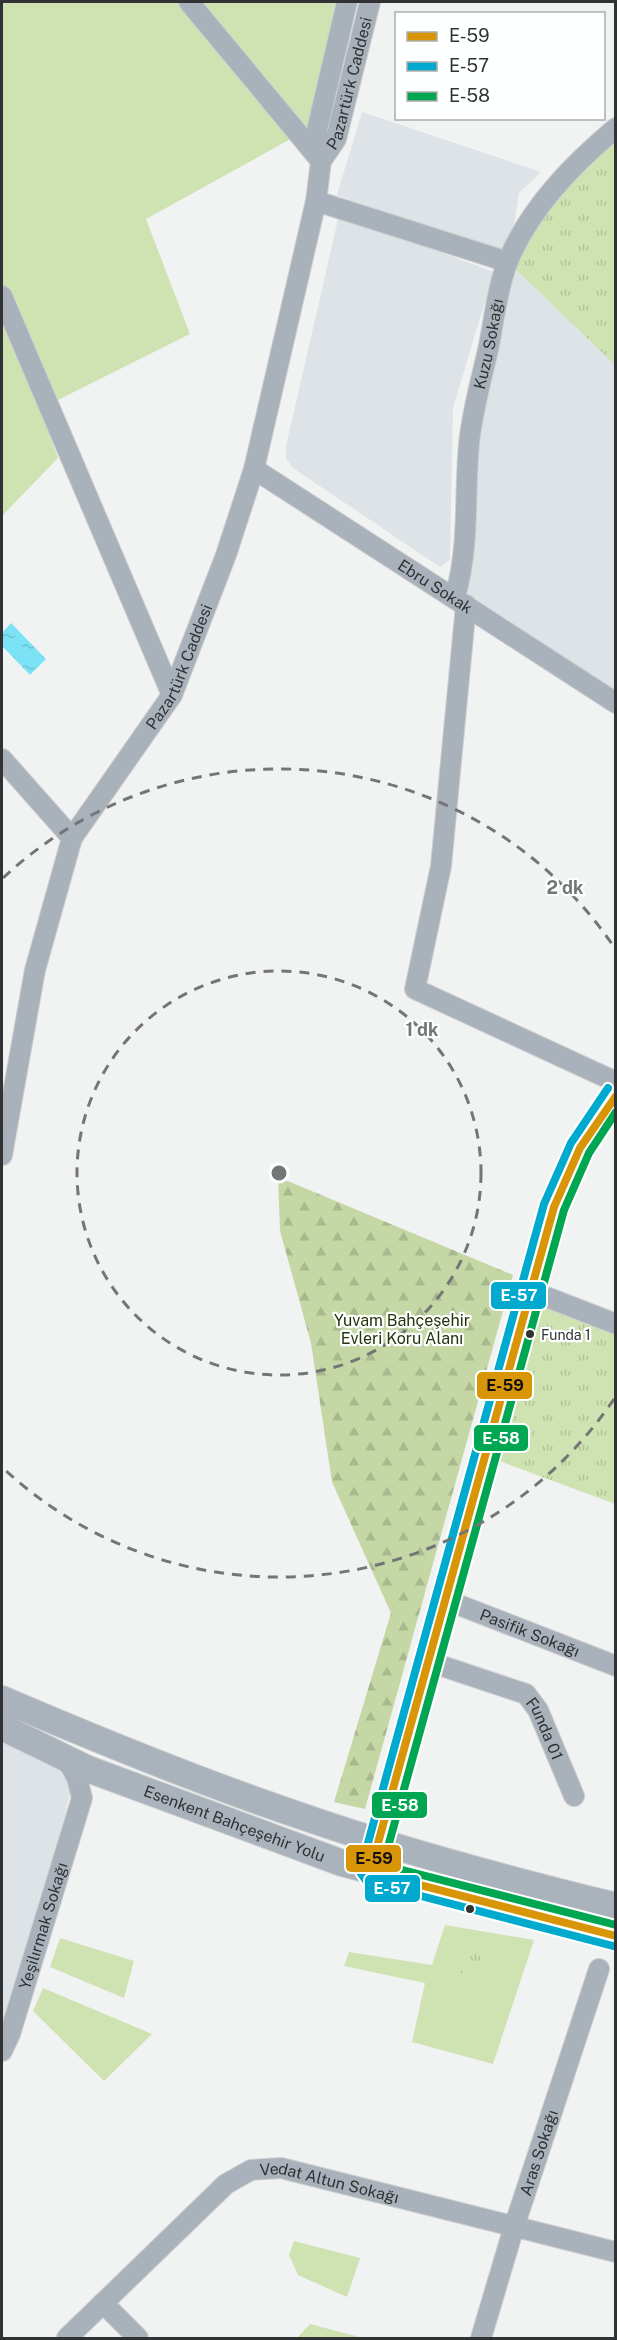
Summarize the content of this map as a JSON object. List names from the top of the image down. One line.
{"streets":{"main road":["Esenkent Bahçeşehir Yolu"],"street":["Pazartürk Caddesi","Kuzu Sokağı","Ebru Sokak","Pasifik Sokağı","Funda 01","Yeşilırmak Sokağı","Aras Sokağı","Vedat Altun Sokağı"]},"crossings":[["Pazartürk Caddesi","Ebru Sokak"],["Kuzu Sokağı","Ebru Sokak"],["Aras Sokağı","Vedat Altun Sokağı"]],"parks":["Yuvam Bahçeşehir Evleri Koru Alanı"],"places":["Funda 1"],"lines":["transit line E-57","transit line E-59","transit line E-58"],"legend":["E-59","E-57","E-58"],"rings":["2 dk","1 dk"]}
